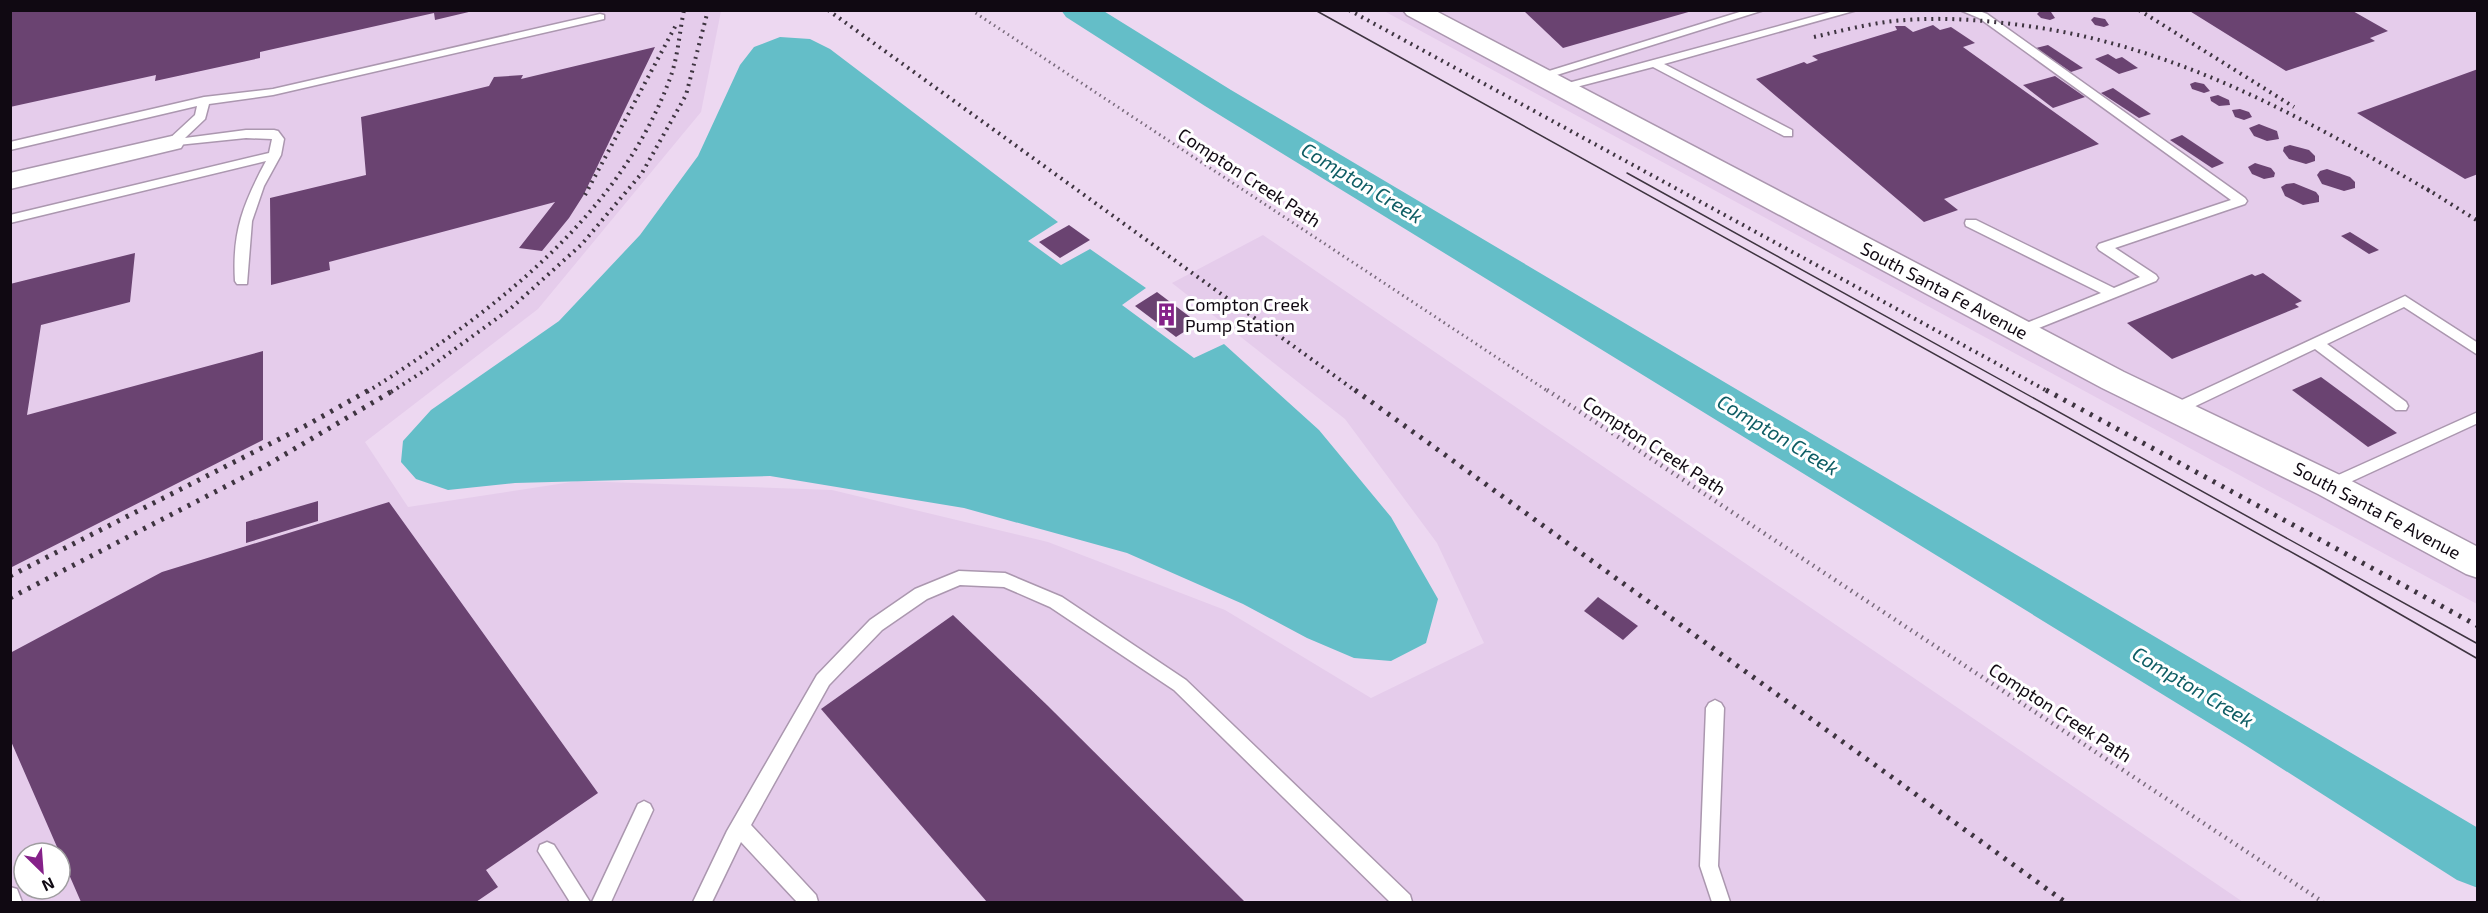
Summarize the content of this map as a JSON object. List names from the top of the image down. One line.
{"streets":{"main road":["South Santa Fe Avenue"],"path":["Compton Creek Path"]},"water":["Compton Creek"],"places":{"building":["Compton Creek Pump Station"]},"north":"bottom right"}
